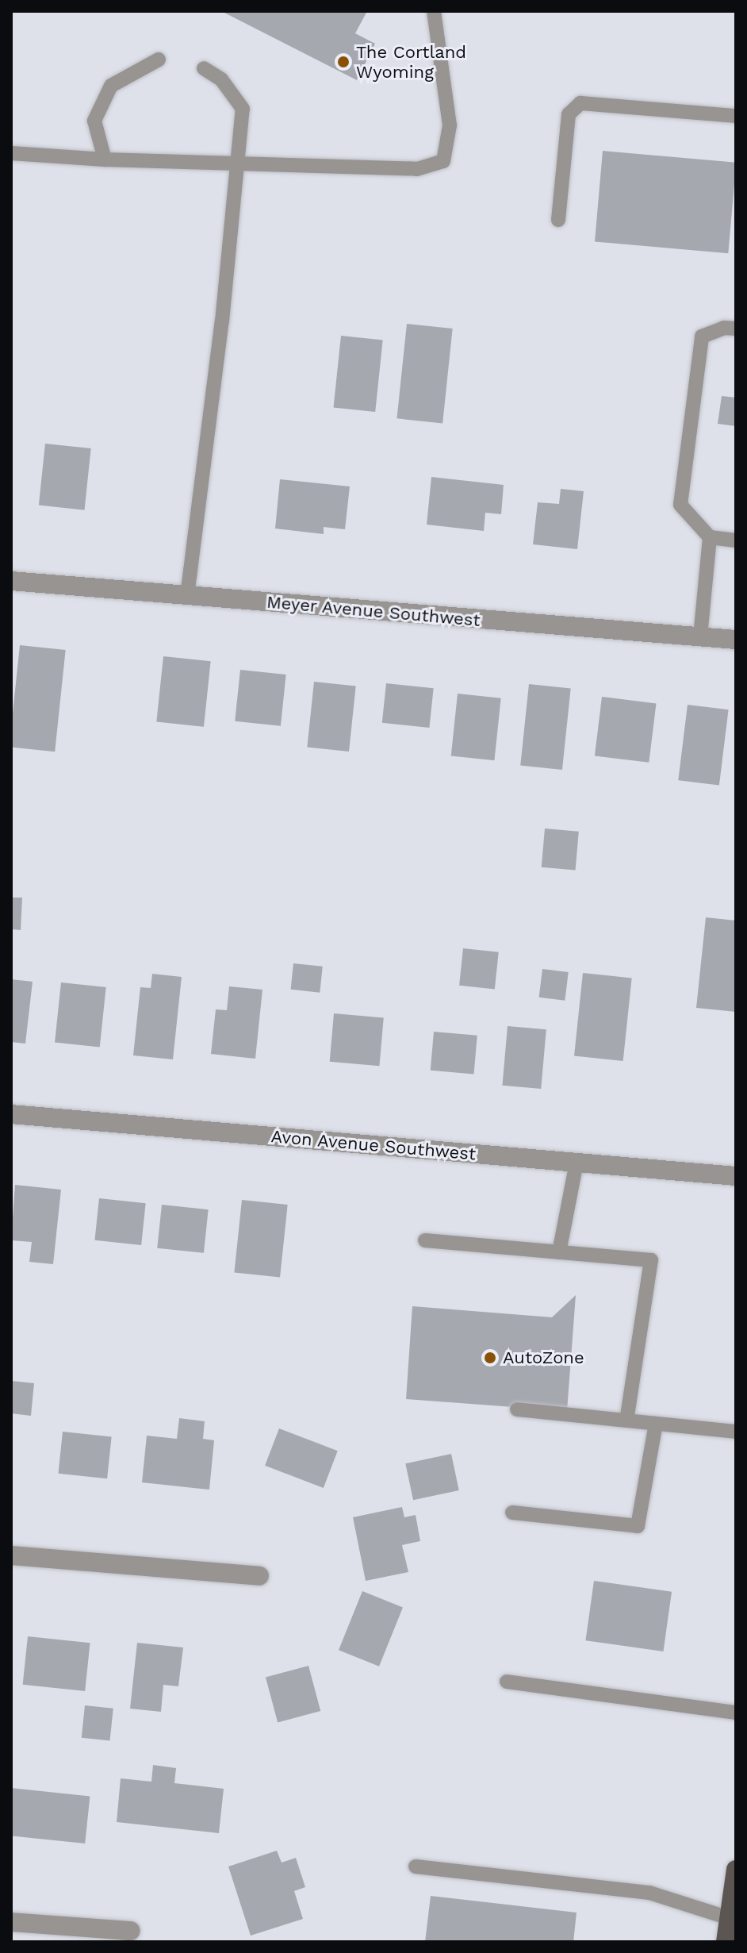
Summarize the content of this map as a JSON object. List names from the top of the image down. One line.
{"streets":{"street":["Meyer Avenue Southwest","Avon Avenue Southwest"]},"places":["The Cortland Wyoming","AutoZone"]}
